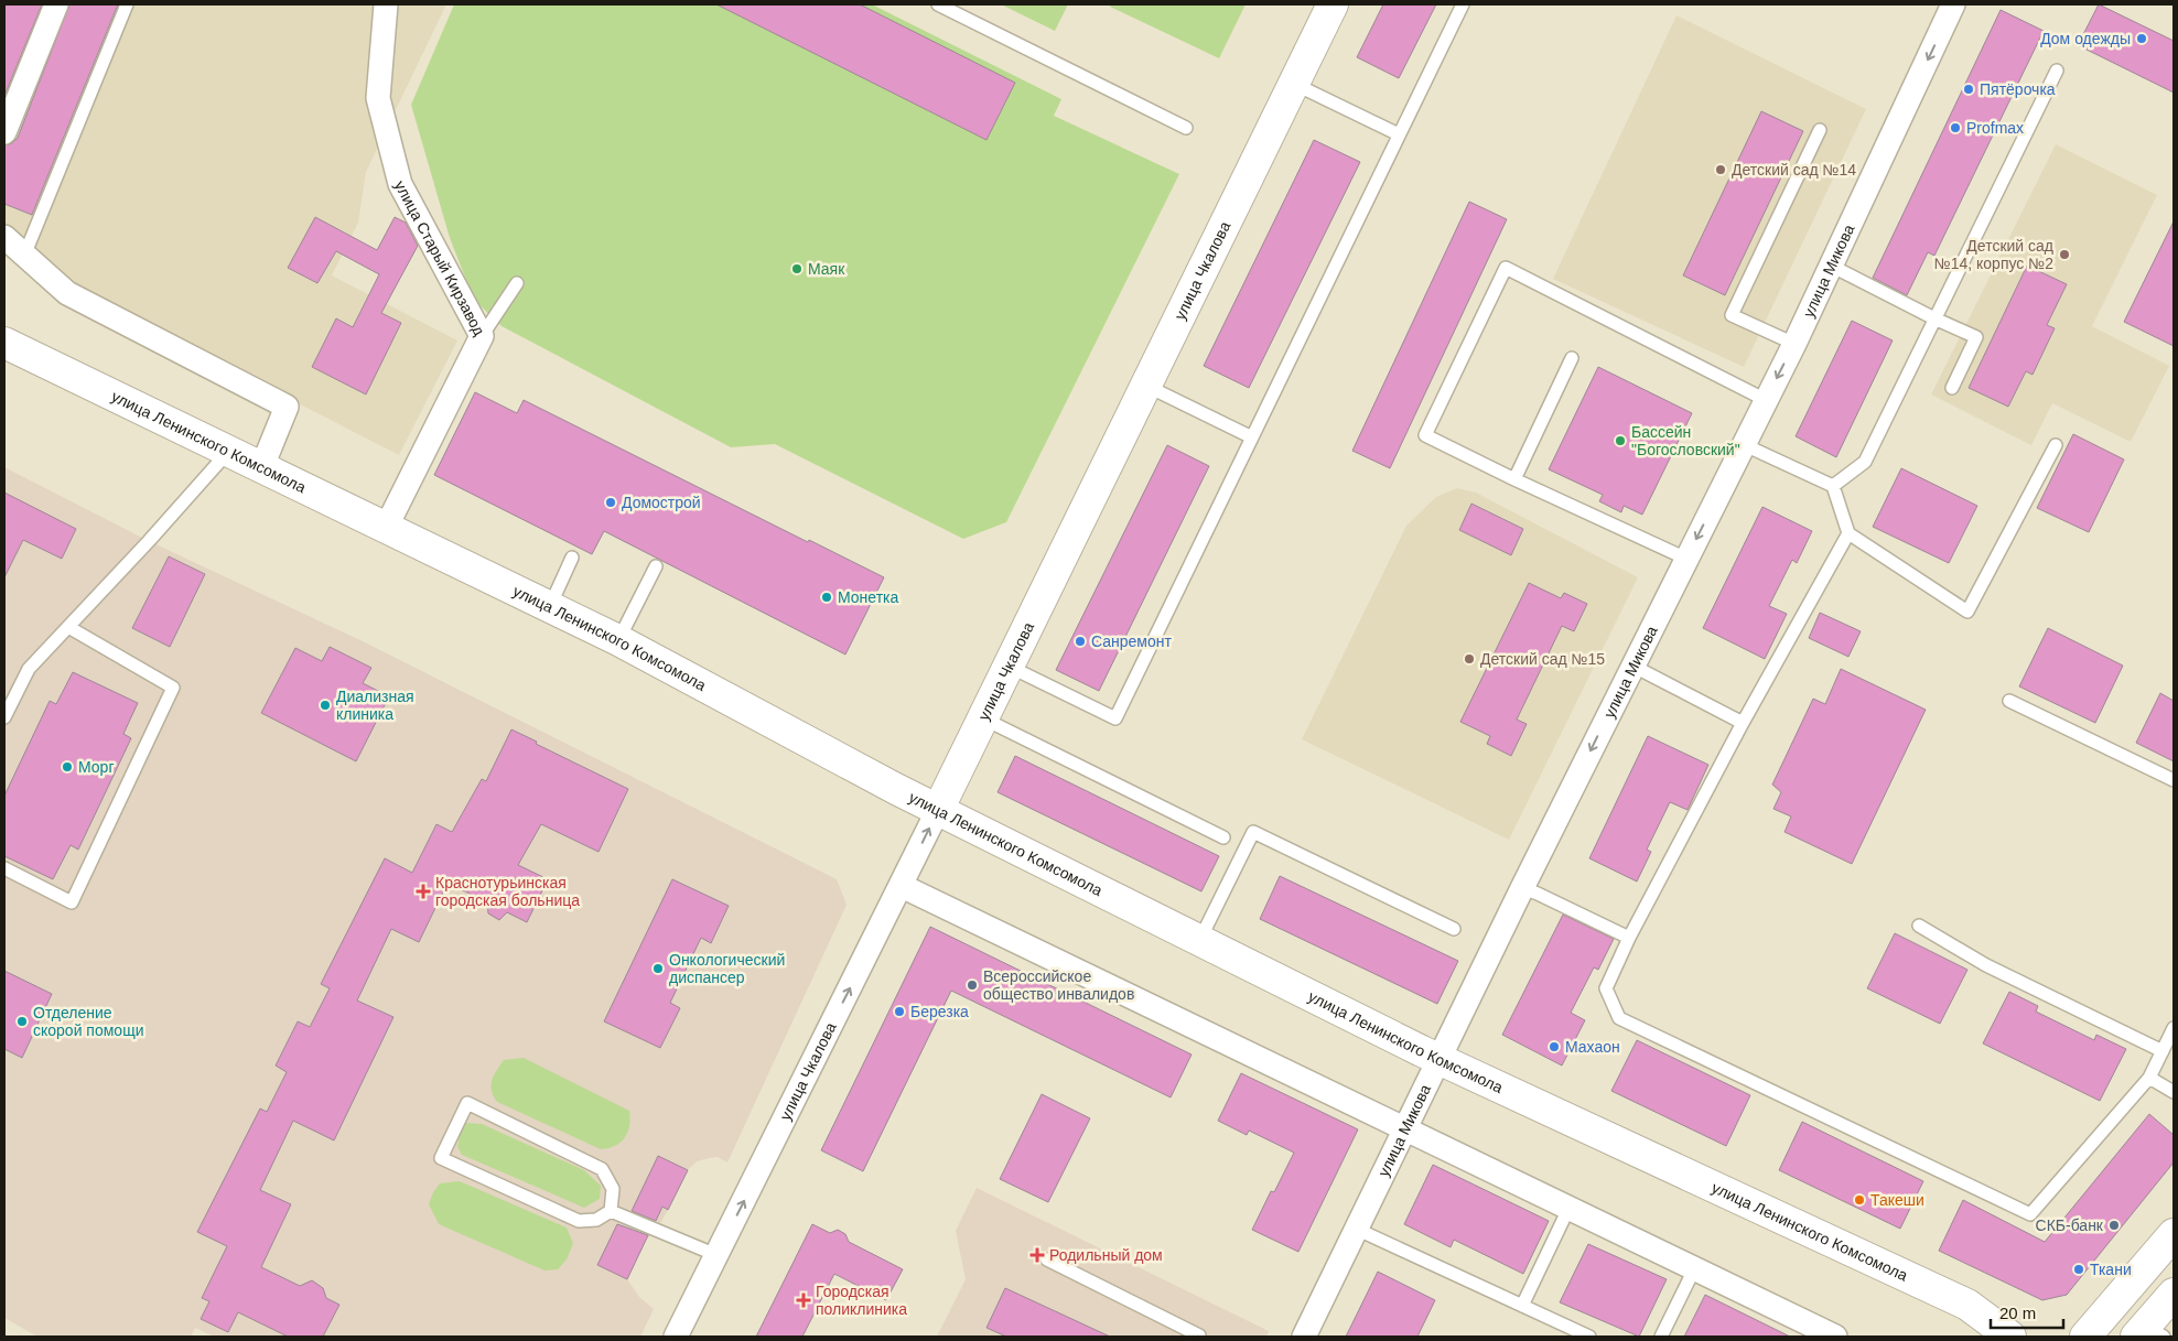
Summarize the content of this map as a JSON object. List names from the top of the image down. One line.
{"streets":{"main road":["улица Чкалова","улица Ленинского Комсомола"],"street":["улица Старый Кирзавод","улица Микова"]},"crossings":[["улица Старый Кирзавод","улица Ленинского Комсомола"],["улица Чкалова","улица Ленинского Комсомола"],["улица Микова","улица Ленинского Комсомола"]],"one_way":["улица Микова"],"places":{"other":["Дом одежды","Пятёрочка","Profmax","Детский сад №14","Детский сад №14, корпус №2","Маяк","Бассейн \"Богословский\"","Домострой","Монетка","Санремонт","Детский сад №15","Диализная клиника","Морг","Онкологический диспансер","Всероссийское общество инвалидов","Березка","Отделение скорой помощи","Махаон","Такеши","СКБ-банк","Ткани"],"health":["Краснотурьинская городская больница","Родильный дом","Городская поликлиника"]},"scale_bar":"20 m"}
